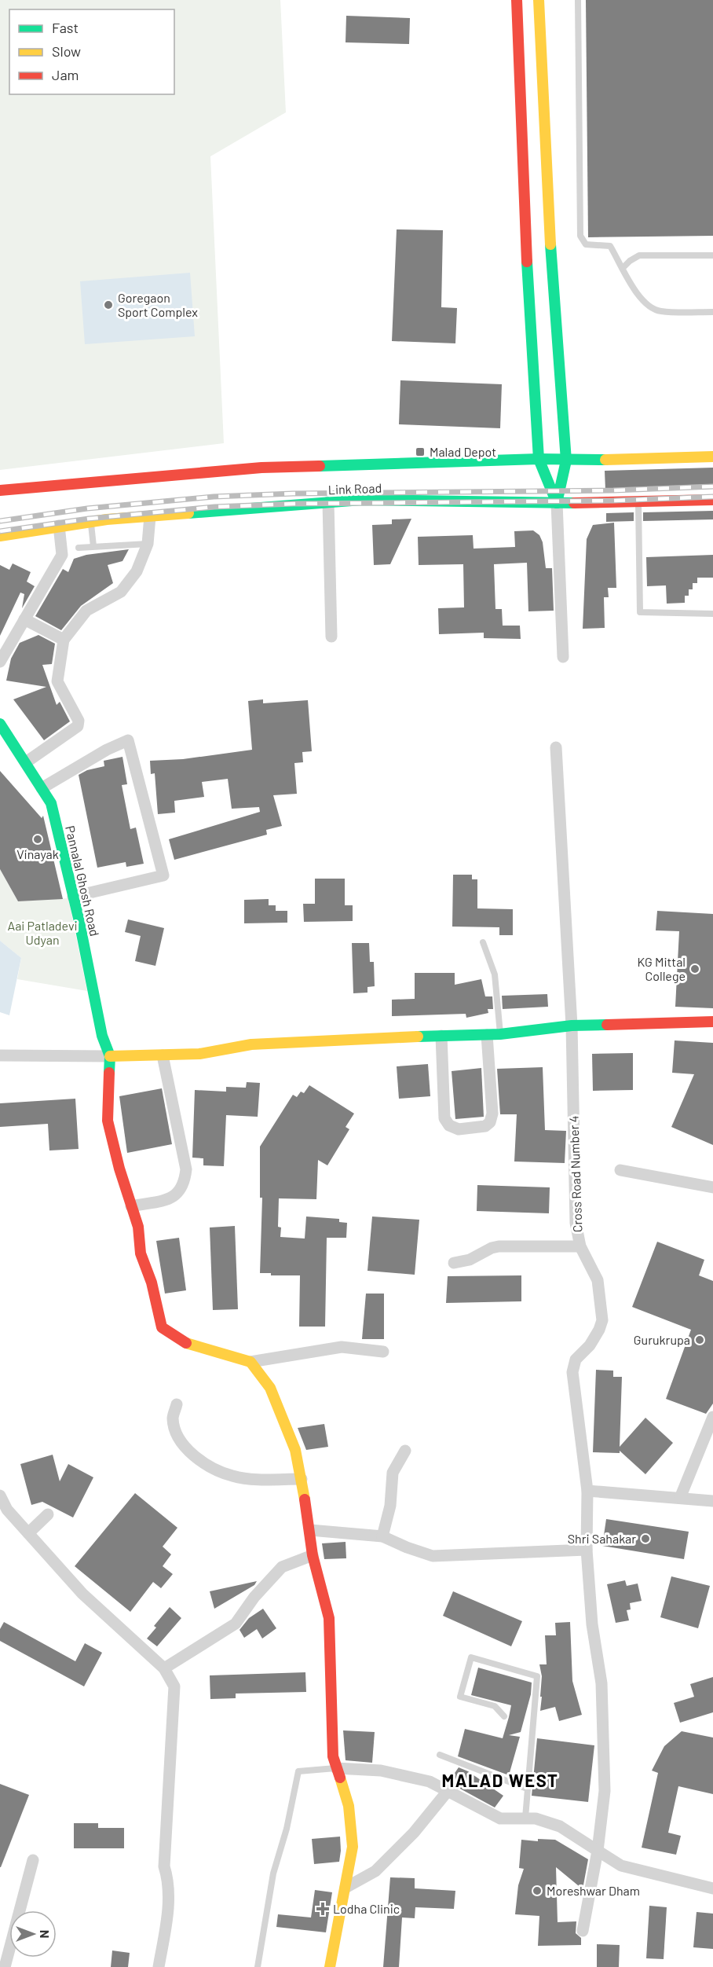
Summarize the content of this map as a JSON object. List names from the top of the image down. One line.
{"streets":{"street":["Link Road","Pannalal Ghosh Road","Cross Road Number 4"]},"districts":["MALAD WEST"],"parks":["Aai Patladevi Udyan"],"places":{"other":["Goregaon Sport Complex","Vinayak","KG Mittal College","Gurukrupa","Shri Sahakar","Moreshwar Dham"],"transit":["Malad Depot"],"health":["Lodha Clinic"]},"legend":["Fast","Slow","Jam"],"north":"right"}
